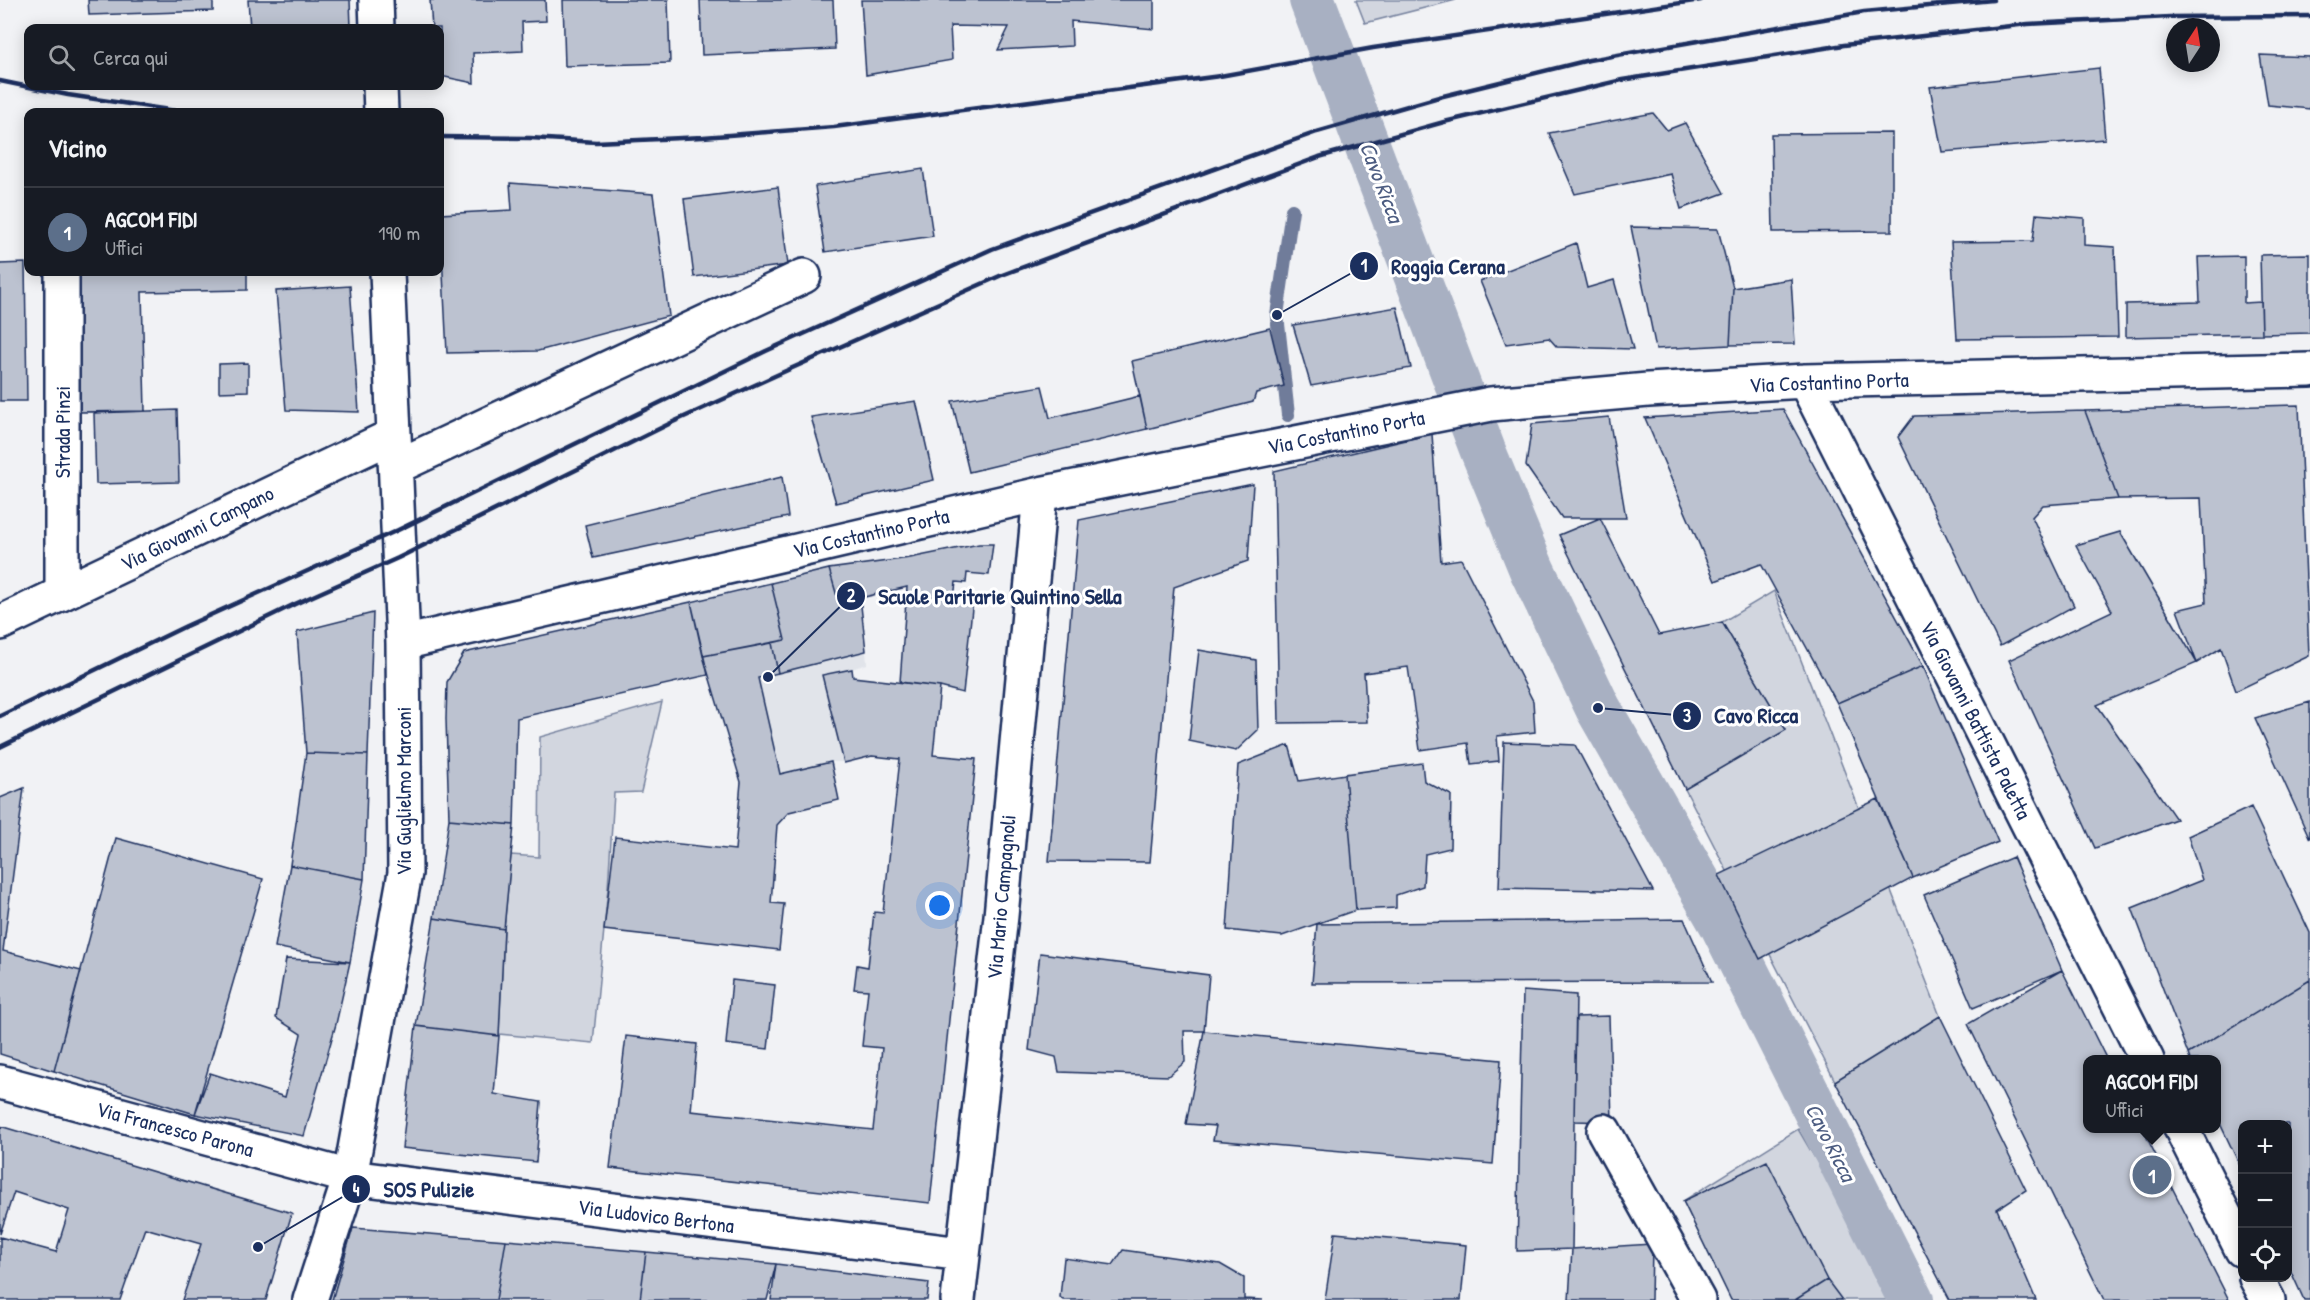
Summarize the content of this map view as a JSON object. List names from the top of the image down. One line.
{"streets":{"street":["Via Costantino Porta","Strada Pinzi","Via Giovanni Campano","Via Giovanni Battista Paletta","Via Guglielmo Marconi","Via Mario Campagnoli","Via Francesco Parona","Via Ludovico Bertona"]},"crossings":[["Via Costantino Porta","Via Giovanni Battista Paletta"],["Via Costantino Porta","Via Guglielmo Marconi"],["Via Costantino Porta","Via Mario Campagnoli"],["Strada Pinzi","Via Giovanni Campano"],["Via Giovanni Campano","Via Guglielmo Marconi"],["Via Guglielmo Marconi","Via Francesco Parona"],["Via Guglielmo Marconi","Via Ludovico Bertona"],["Via Mario Campagnoli","Via Ludovico Bertona"],["Via Francesco Parona","Via Ludovico Bertona"]],"water":["Cavo Ricca"],"places":["Roggia Cerana","Scuole Paritarie Quintino Sella","Cavo Ricca","SOS Pulizie"],"north":"top","page":{"search":"Cerca qui","heading":"Vicino","list":[{"mark":"1","name":"AGCOM FIDI","note":"Uffici","value":"190 m"}],"popup":["AGCOM FIDI","Uffici"],"map_buttons":["+","−"],"pins":"1"}}
